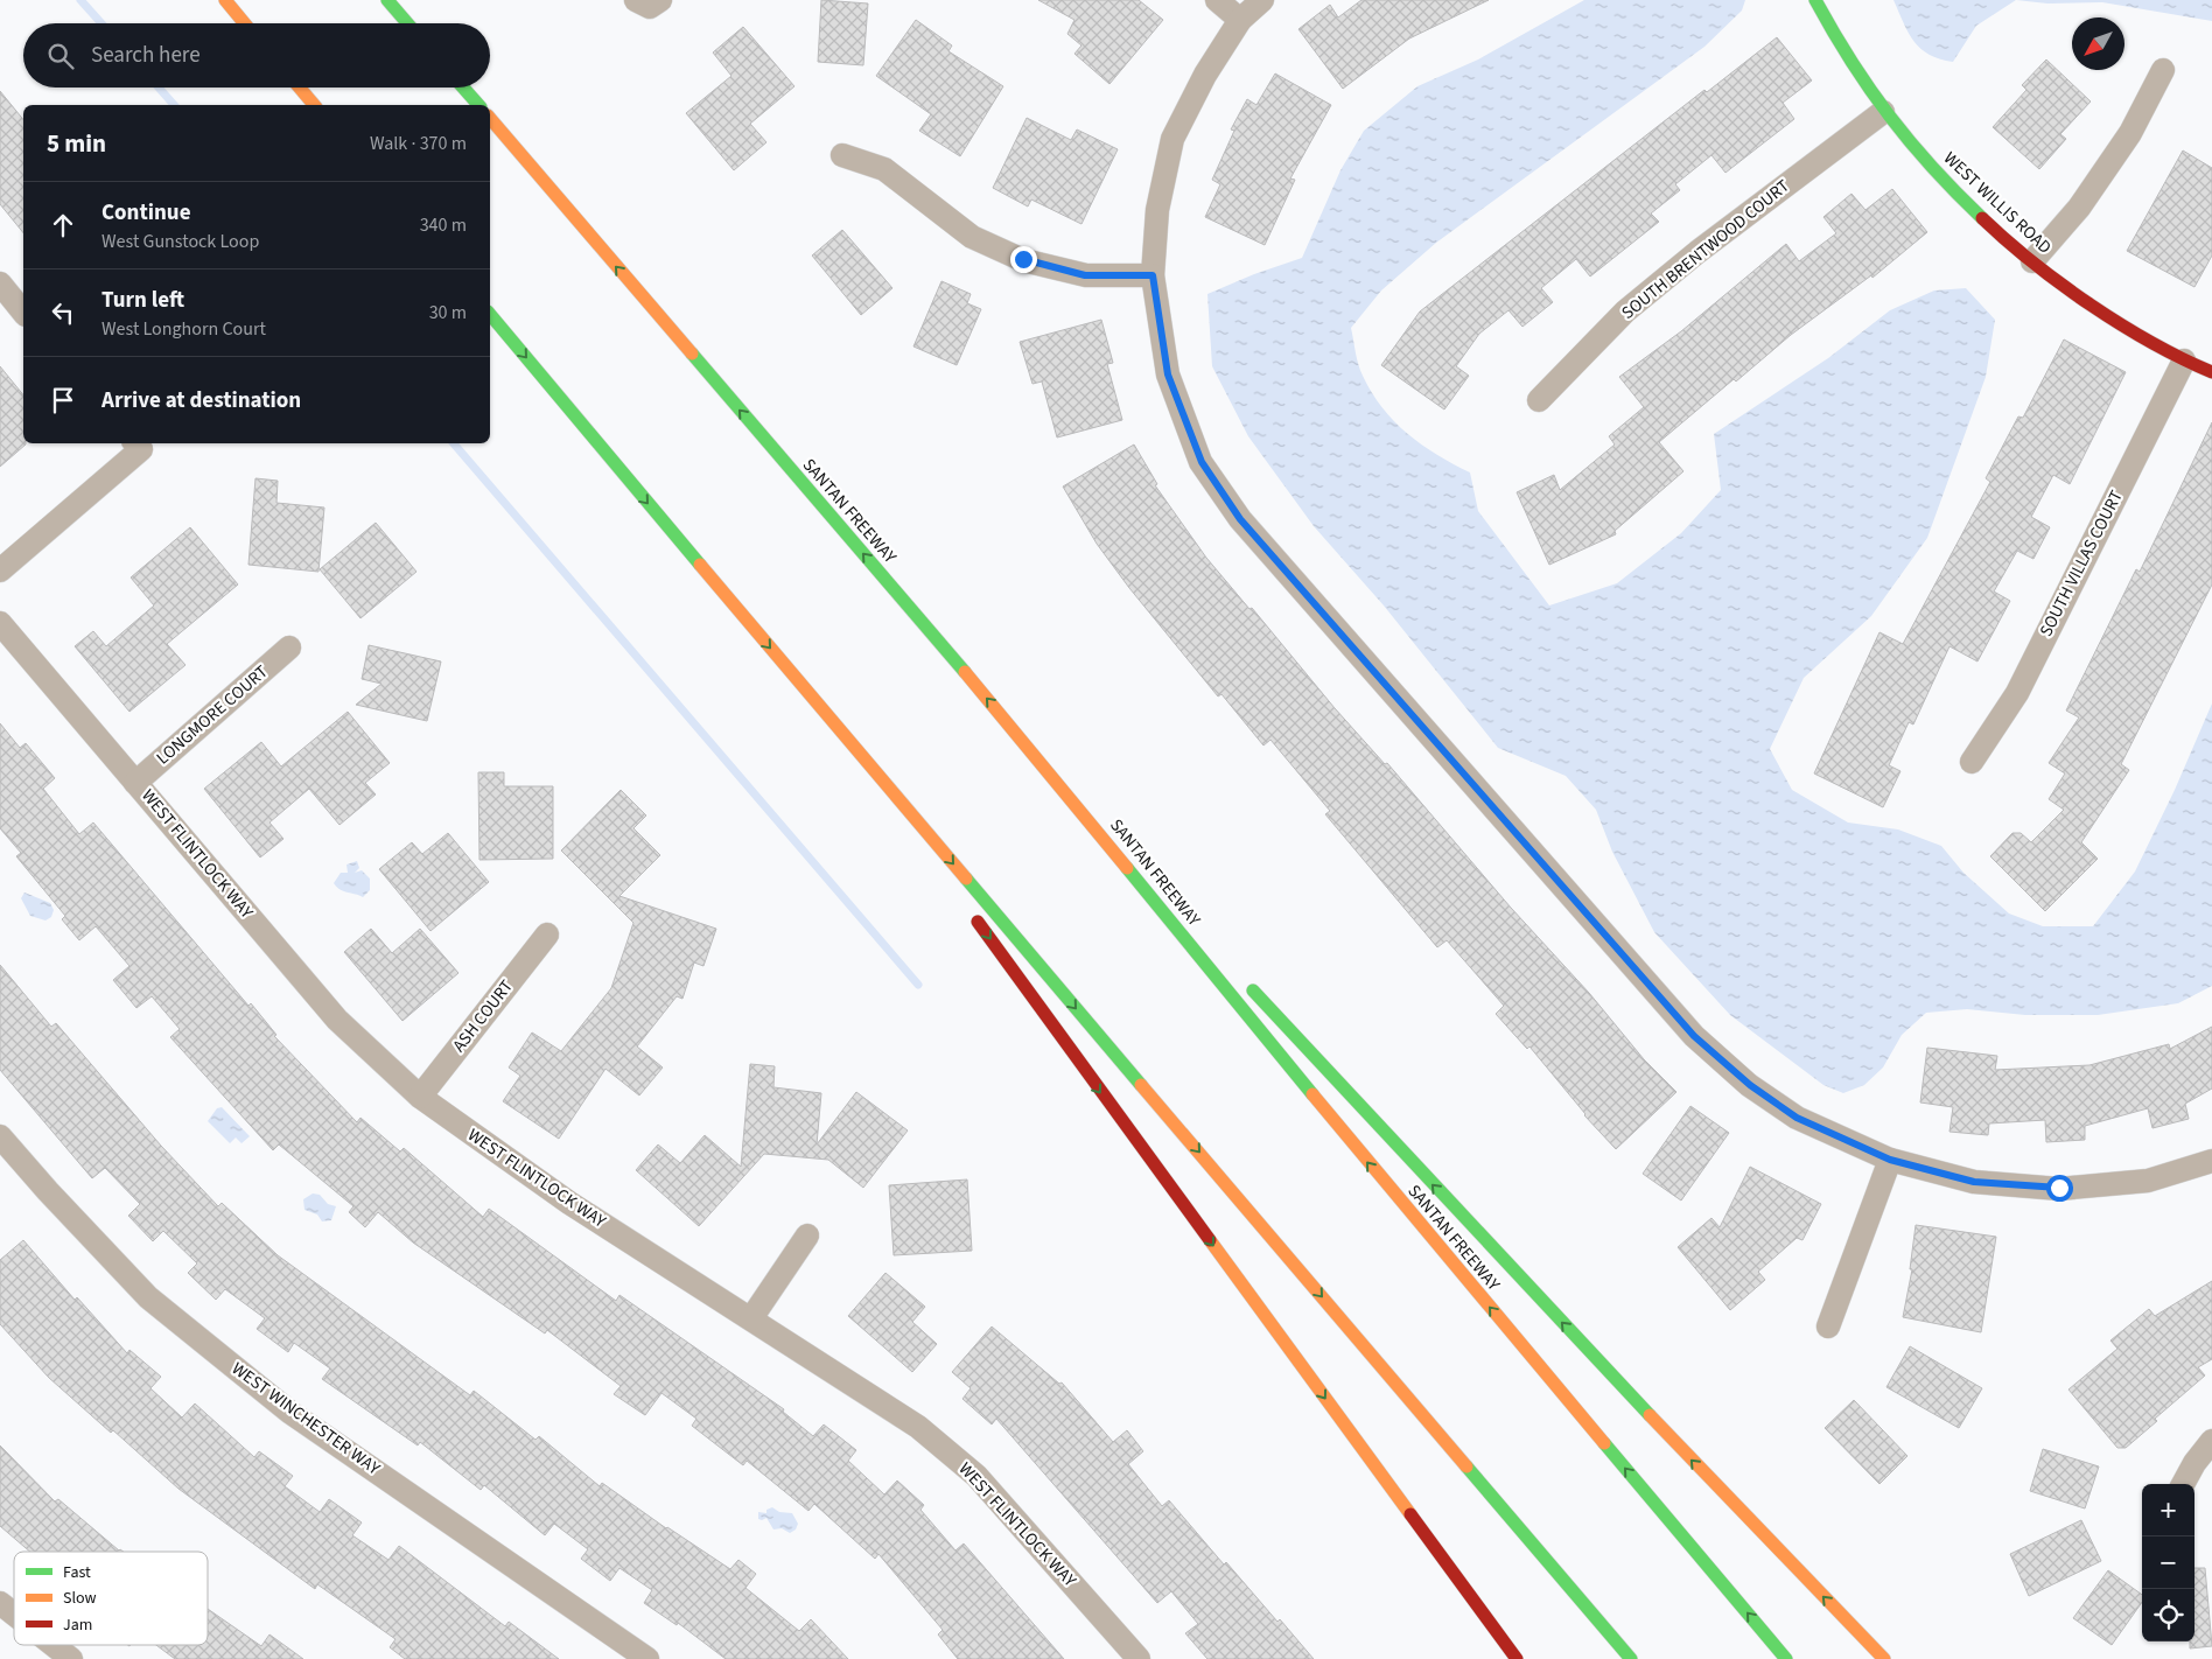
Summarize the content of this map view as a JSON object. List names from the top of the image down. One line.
{"streets":{"main road":["WEST WILLIS ROAD","SANTAN FREEWAY"],"street":["SOUTH BRENTWOOD COURT","SOUTH VILLAS COURT","LONGMORE COURT","WEST FLINTLOCK WAY","ASH COURT","WEST WINCHESTER WAY"]},"crossings":[["WEST WILLIS ROAD","SOUTH BRENTWOOD COURT"],["WEST WILLIS ROAD","SOUTH VILLAS COURT"],["LONGMORE COURT","WEST FLINTLOCK WAY"],["WEST FLINTLOCK WAY","ASH COURT"]],"legend":["Fast","Slow","Jam"],"north":"bottom left","page":{"search":"Search here","heading":["5 min","Walk · 370 m"],"list":[["Continue","West Gunstock Loop","340 m"],["Turn left","West Longhorn Court","30 m"],"Arrive at destination"],"map_buttons":["+","−"]}}
